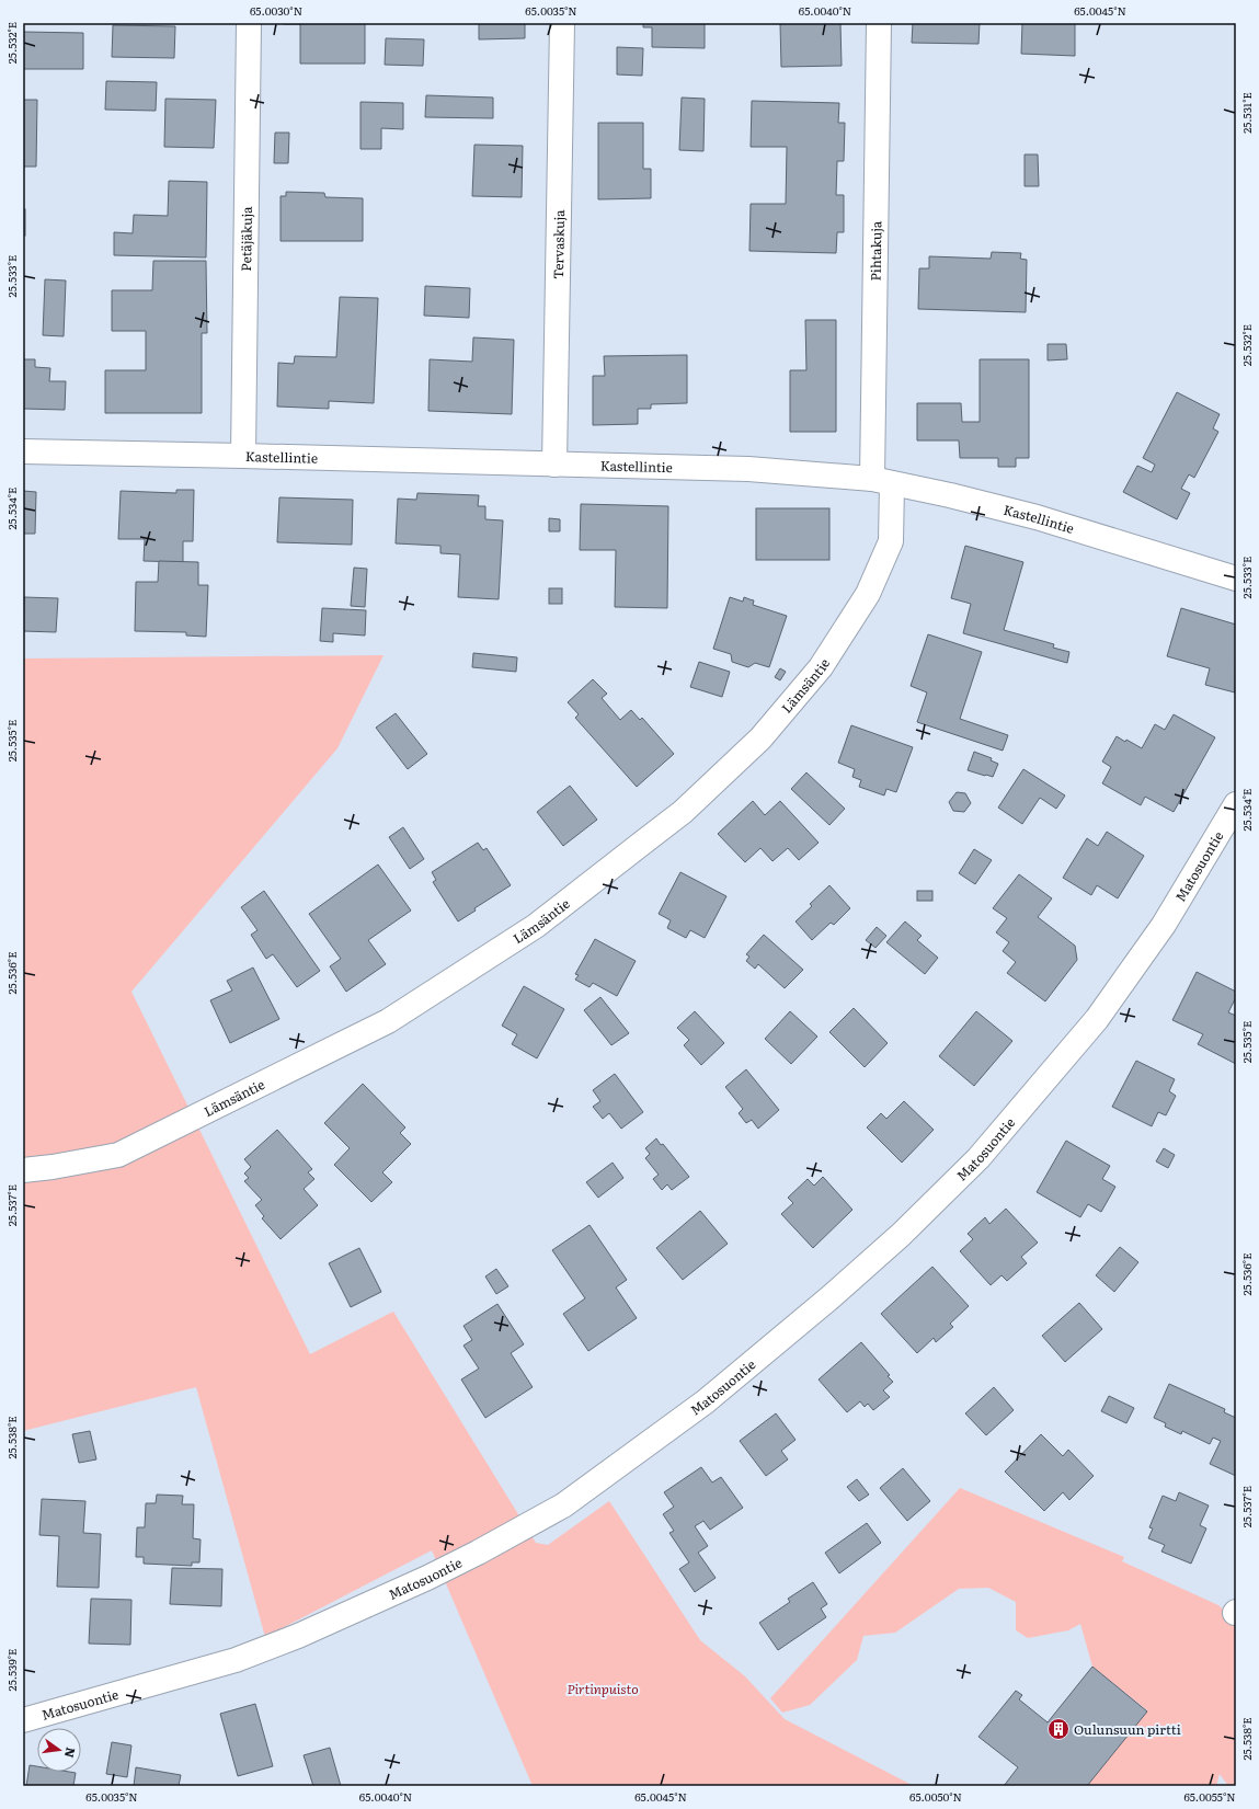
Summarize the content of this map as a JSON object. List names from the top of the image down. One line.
{"streets":{"street":["Petäjäkuja","Tervaskuja","Pihtakuja","Kastellintie","Lämsäntie","Matosuontie"]},"crossings":[["Petäjäkuja","Kastellintie"],["Tervaskuja","Kastellintie"],["Pihtakuja","Kastellintie"],["Pihtakuja","Lämsäntie"],["Kastellintie","Lämsäntie"]],"parks":["Pirtinpuisto"],"places":{"building":["Oulunsuun pirtti"]},"north":"right","coordinates":["65.0030°N","65.0035°N","65.0040°N","65.0045°N","25.532°E","25.531°E","25.533°E","25.534°E","25.535°E","25.536°E","25.537°E","25.538°E","25.539°E","65.0050°N","65.0055°N"]}
